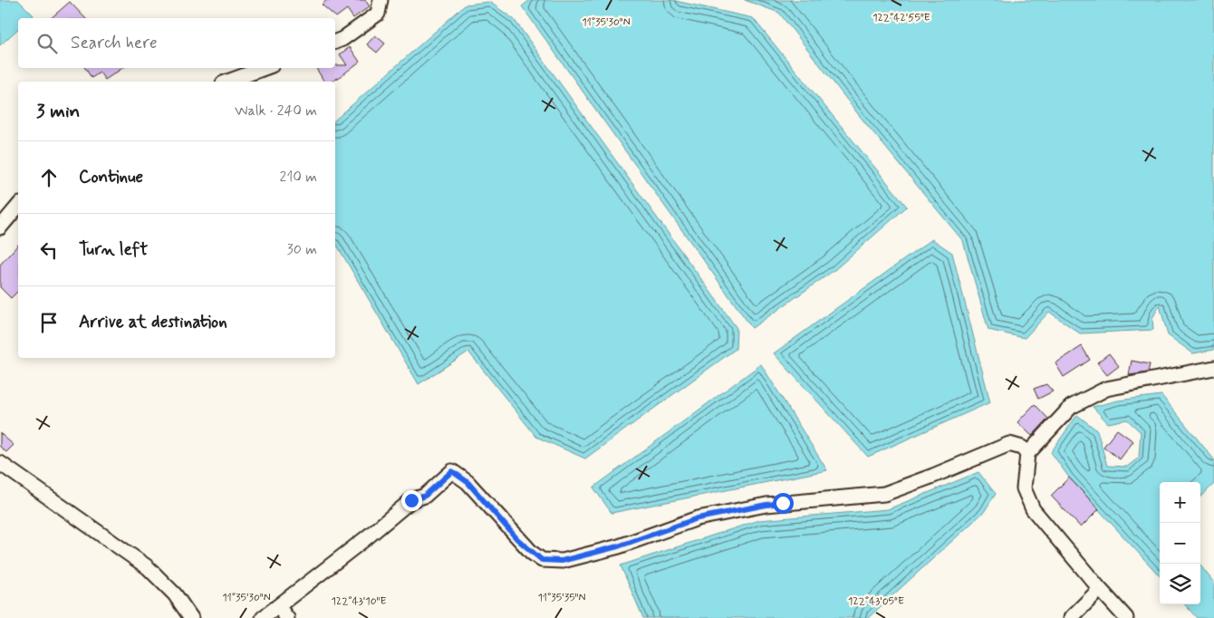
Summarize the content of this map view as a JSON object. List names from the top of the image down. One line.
{"page":{"search":"Search here","heading":["3 min","Walk · 240 m"],"list":[["Continue","210 m"],["Turn left","30 m"],"Arrive at destination"],"map_buttons":["+","−"]},"coordinates":["122°42'55\"E","11°35'30\"N","11°35'35\"N","122°43'10\"E","122°43'05\"E"]}
